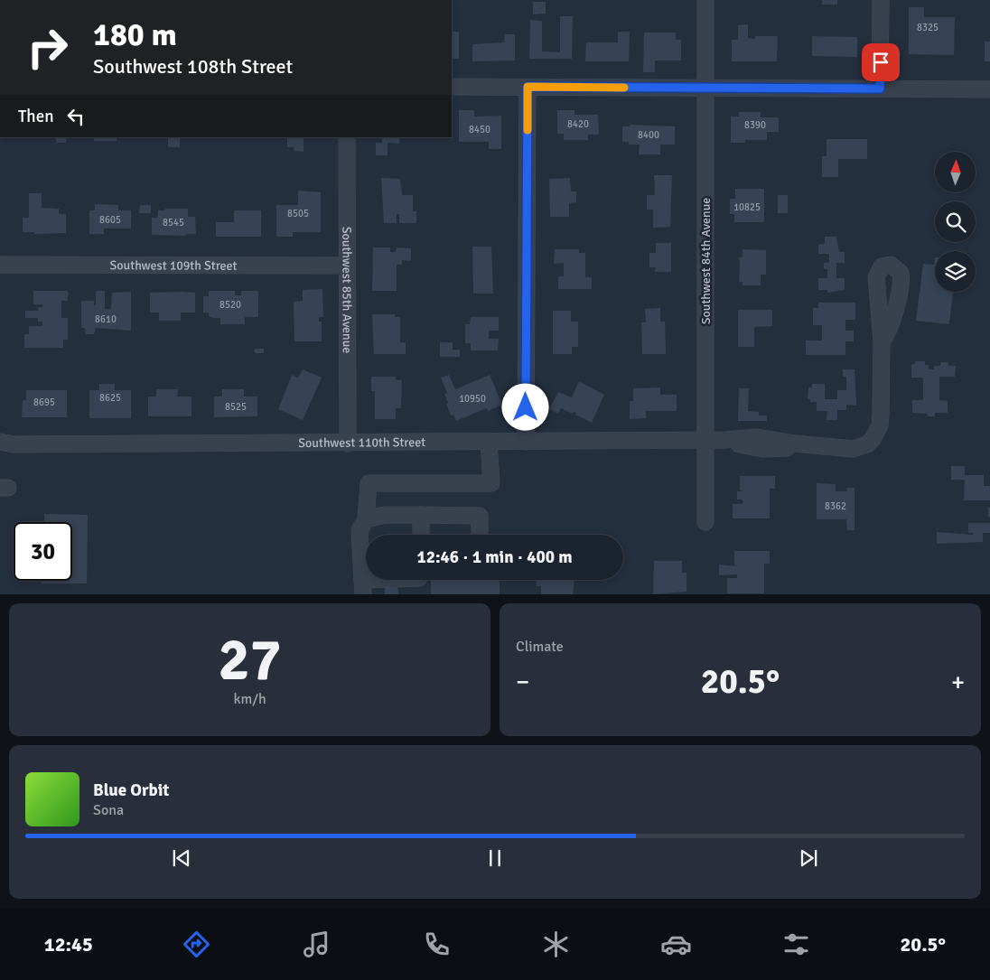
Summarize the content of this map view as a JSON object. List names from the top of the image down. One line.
{"streets":{"street":["Southwest 84th Avenue","Southwest 109th Street","Southwest 85th Avenue","Southwest 110th Street"]},"crossings":[["Southwest 84th Avenue","Southwest 110th Street"],["Southwest 109th Street","Southwest 85th Avenue"],["Southwest 85th Avenue","Southwest 110th Street"]],"house_numbers":["8325","8420","8390","8450","8400","10825","8505","8605","8545","8520","8610","8625","10950","8695","8525","8362"],"north":"top","page":{"turn":["180 m","Southwest 108th Street"],"then":"Then","limit":"30","trip":"12:46 · 1 min · 400 m","tile":[["27","km/h"],"Climate"],"heat":["−","20.5°","+"],"song":["Blue Orbit","Sona"],"tabs":["12:45","20.5°"]}}
